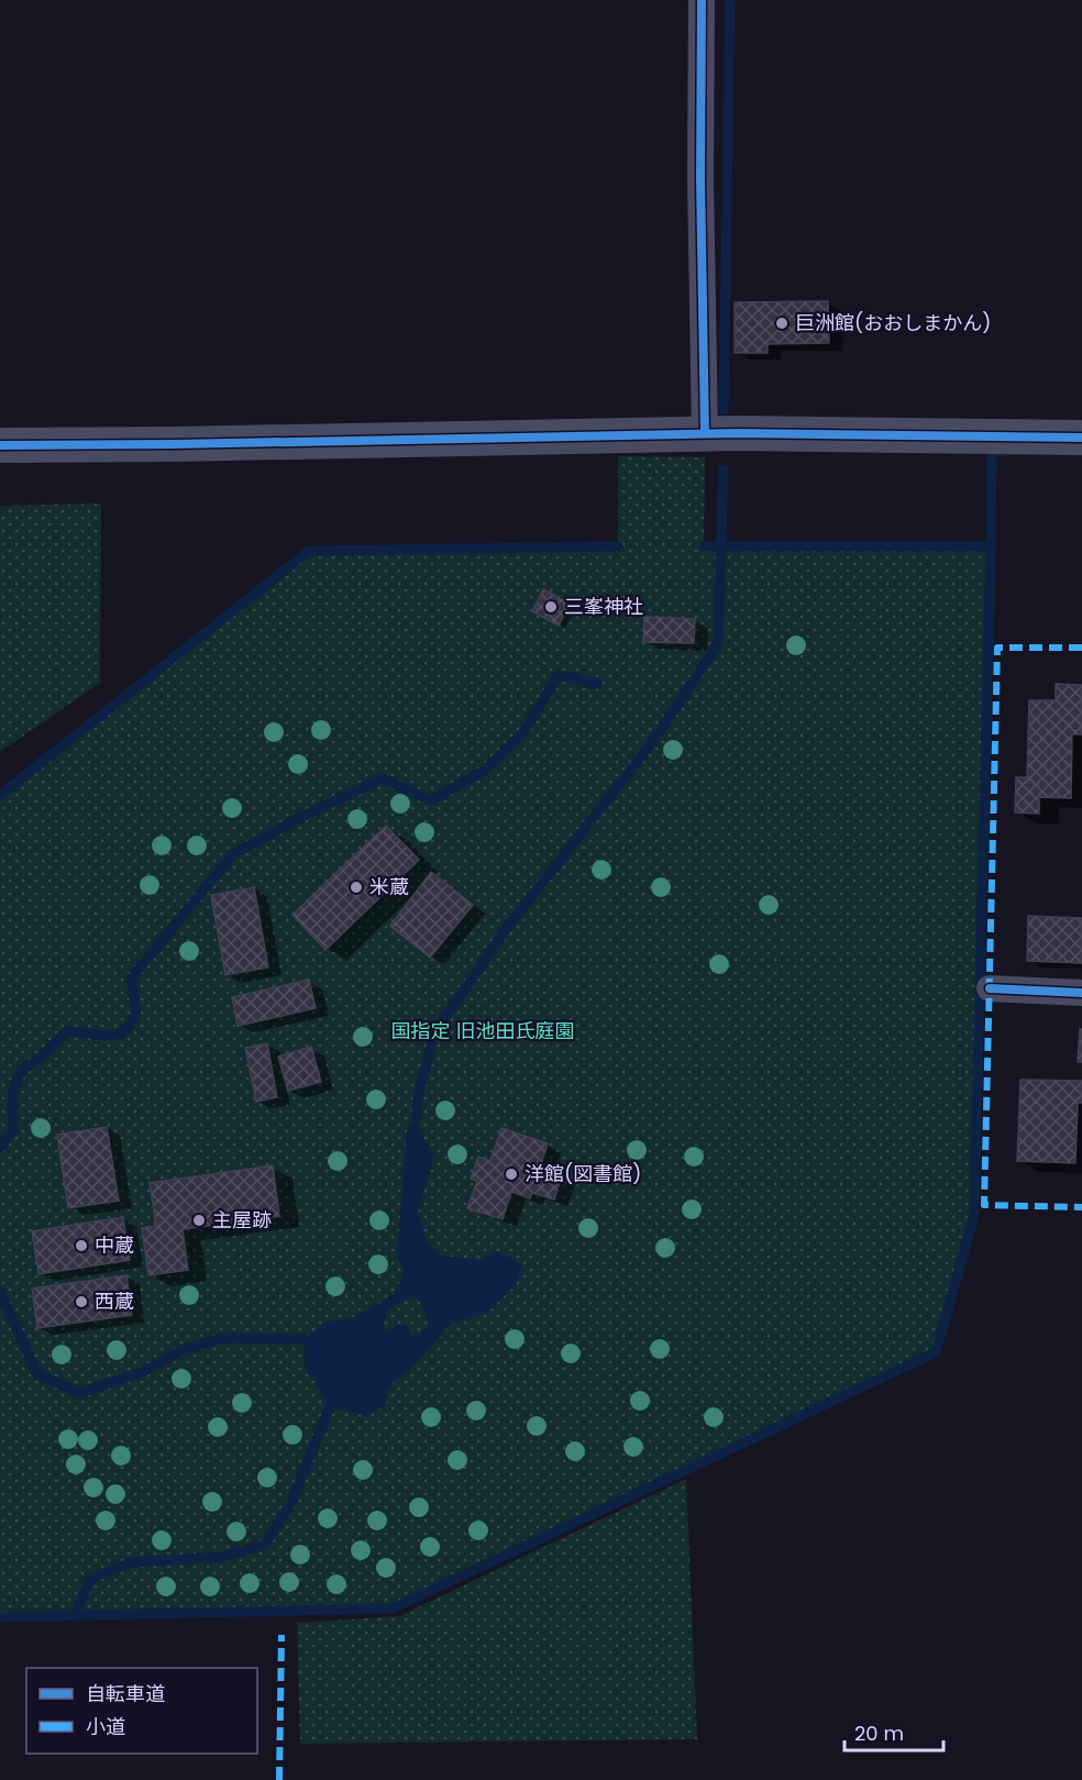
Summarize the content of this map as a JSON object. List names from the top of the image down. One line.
{"parks":["国指定 旧池田氏庭園"],"places":["巨洲館(おおしまかん)","三峯神社","米蔵","洋館(図書館)","主屋跡","中蔵","西蔵"],"legend":["自転車道","小道"],"scale_bar":"20 m"}
